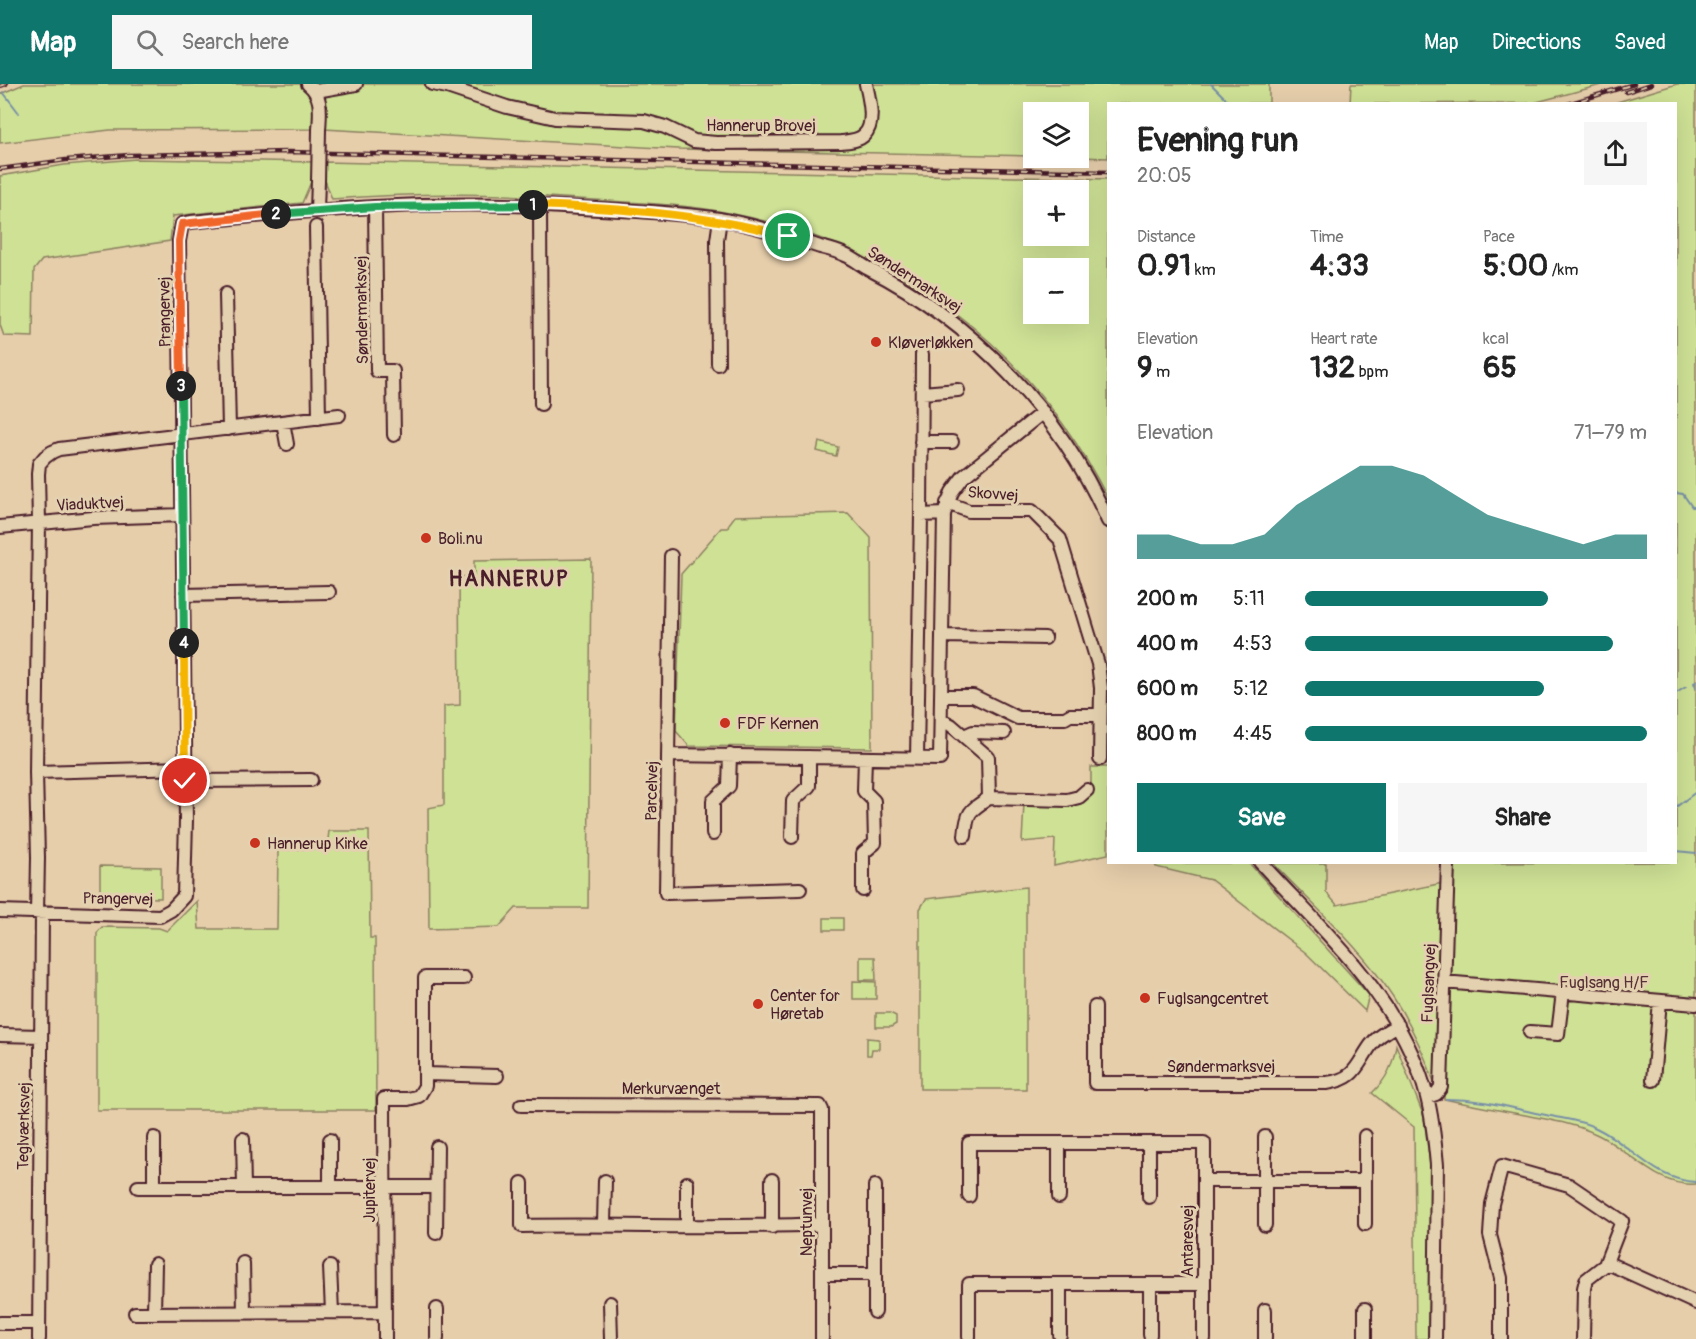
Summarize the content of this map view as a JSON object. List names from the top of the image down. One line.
{"streets":{"street":["Hannerup Brovej","Søndermarksvej","Prangervej","Skovvej","Viaduktvej","Parcelvej","Fuglsangvej","Merkurvænget","Teglværksvej","Jupitervej","Neptunvej","Antaresvej"]},"crossings":[["Søndermarksvej","Prangervej"],["Søndermarksvej","Skovvej"],["Prangervej","Viaduktvej"],["Prangervej","Teglværksvej"],["Merkurvænget","Neptunvej"]],"districts":["HANNERUP"],"parks":["Fuglsang H/F"],"places":["Kløverløkken","Boli.nu","FDF Kernen","Hannerup Kirke","Fuglsangcentret","Center for Høretab"],"page":{"header":"Map","search":"Search here","nav":["Map","Directions","Saved"],"map_buttons":["+","−"],"heading":["Evening run","20:05"],"pins":["1","2","3","4"],"stats":[["Distance","0.91 km"],["Time","4:33"],["Pace","5:00 /km"],["Elevation","9 m"],["Heart rate","132 bpm"],["kcal","65"]],"chart":["Elevation","71–79 m"],"list":[{"name":"200 m","note":"5:11"},{"name":"400 m","note":"4:53"},{"name":"600 m","note":"5:12"},{"name":"800 m","note":"4:45"}],"buttons":["Save","Share"]}}
